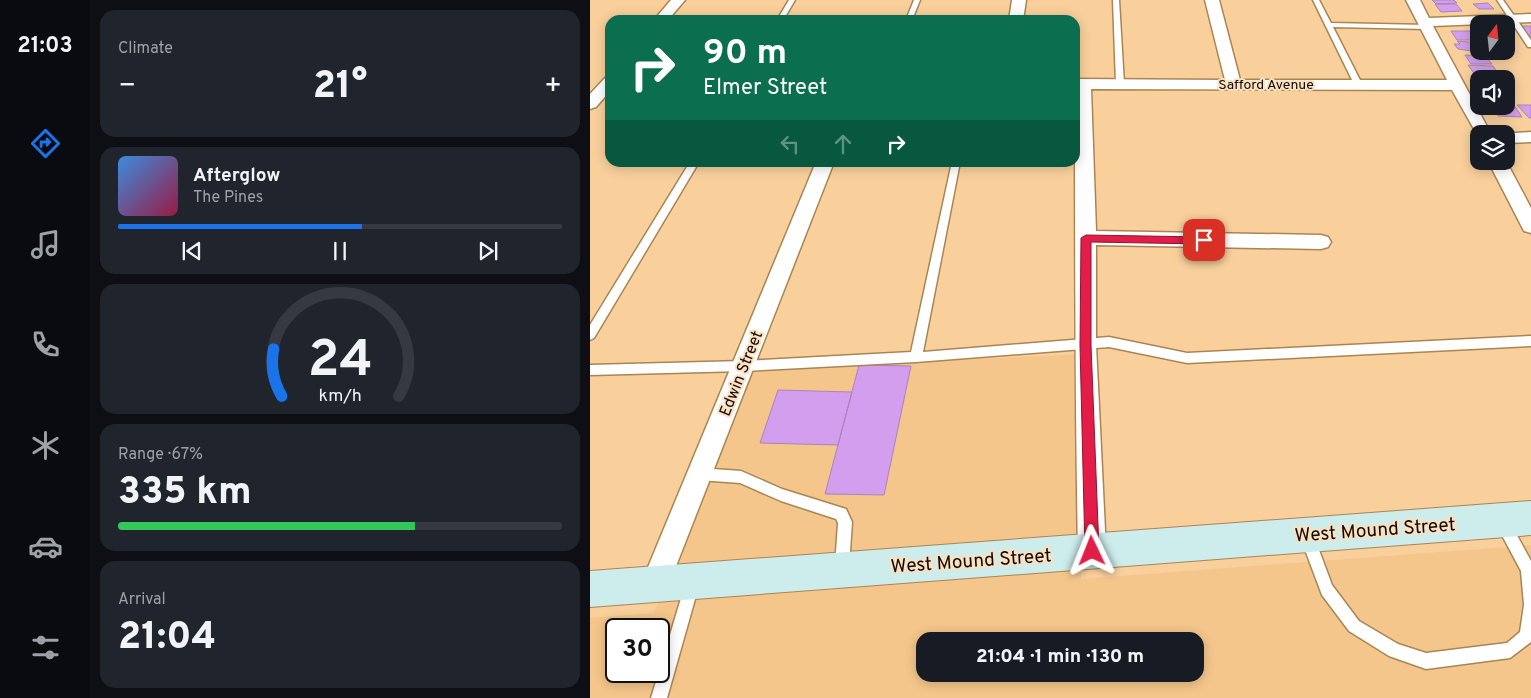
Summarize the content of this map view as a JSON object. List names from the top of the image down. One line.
{"streets":{"street":["Safford Avenue","Edwin Street","West Mound Street"]},"crossings":[["Edwin Street","West Mound Street"]],"north":"top","page":{"tabs":"21:03","tile":["Climate",["Range · 67%","335 km"],["Arrival","21:04"]],"turn":["90 m","Elmer Street"],"heat":["−","21°","+"],"song":["Afterglow","The Pines"],"limit":"30","trip":"21:04 · 1 min · 130 m","gauge":["24","km/h"]}}
